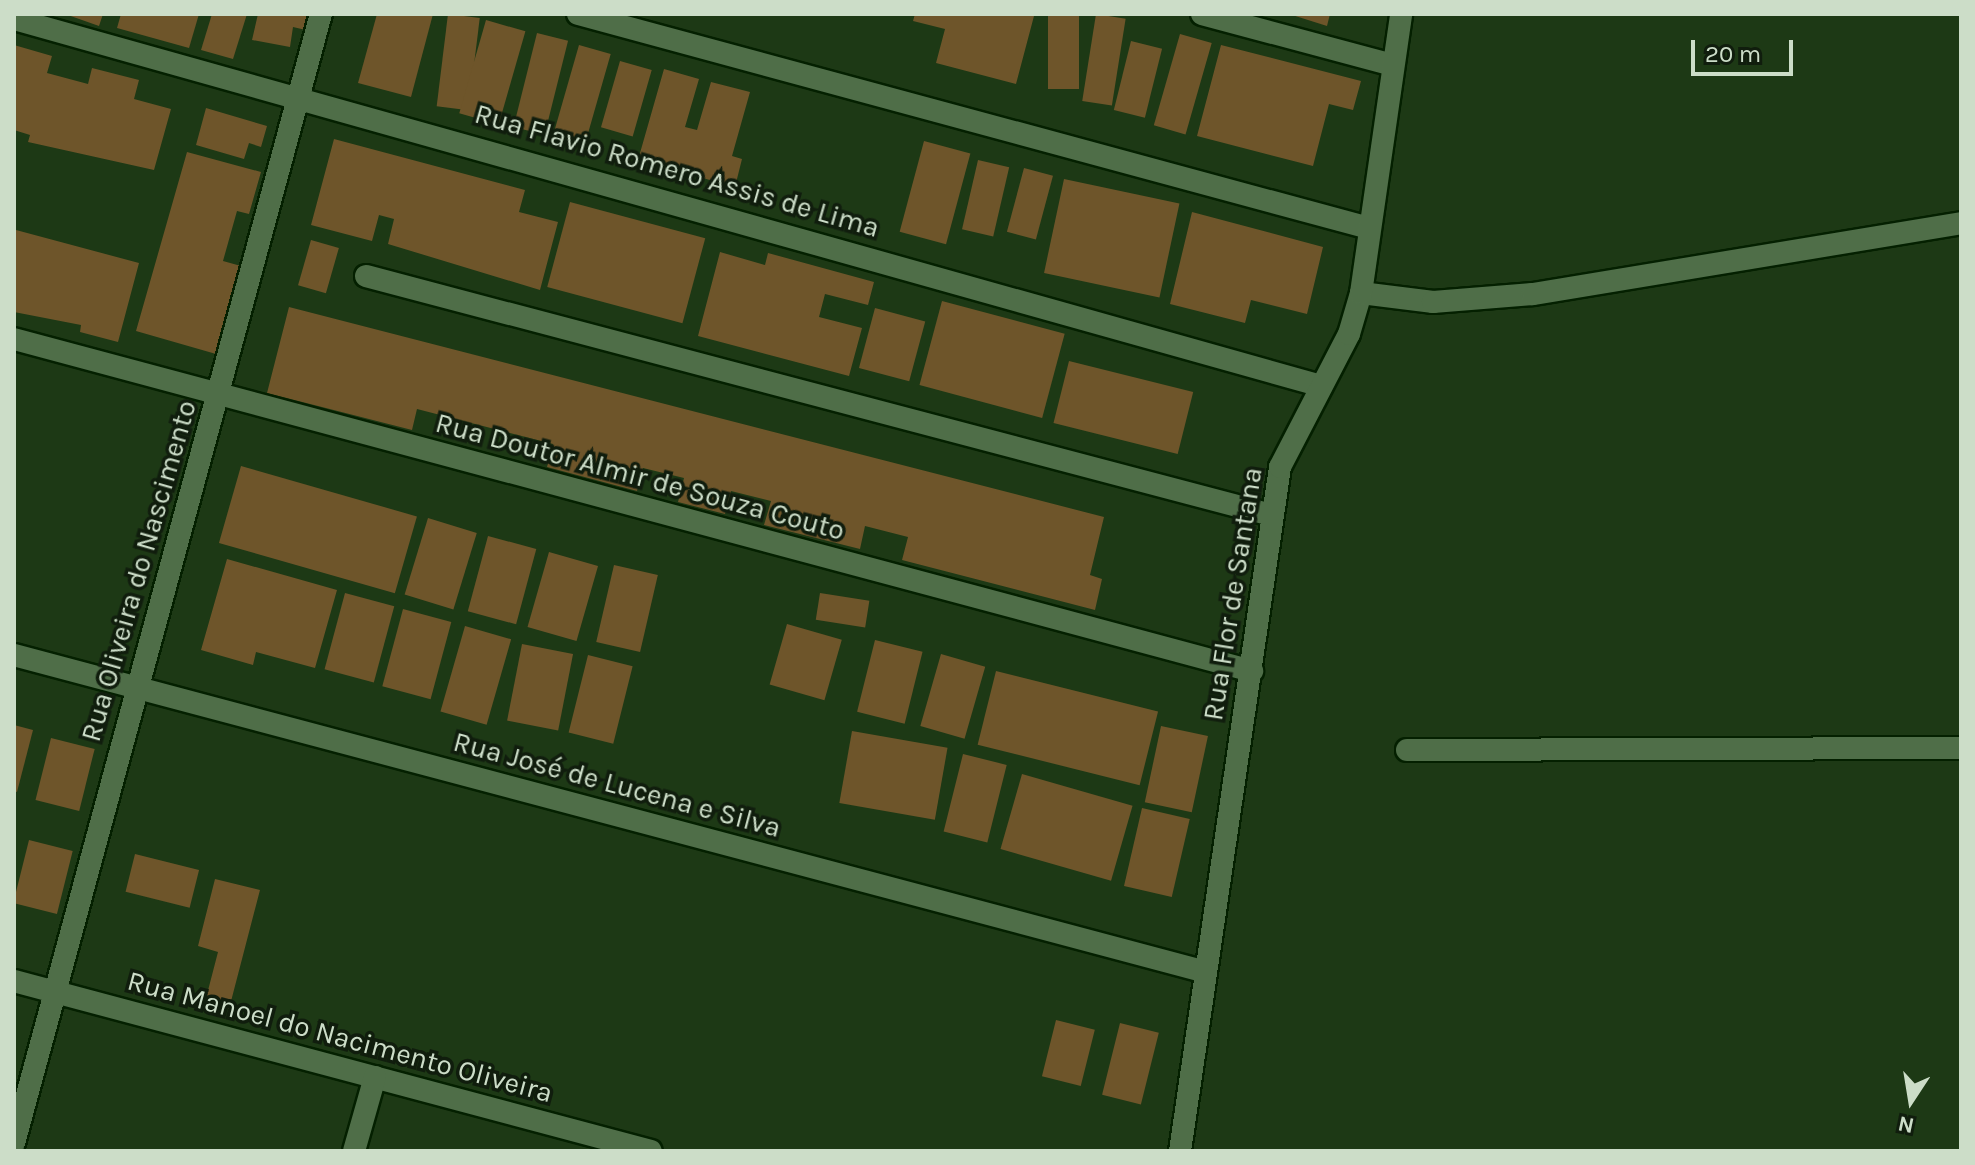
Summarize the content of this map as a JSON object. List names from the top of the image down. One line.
{"streets":{"street":["Rua Flavio Romero Assis de Lima","Rua Doutor Almir de Souza Couto","Rua Oliveira do Nascimento","Rua Flor de Santana","Rua José de Lucena e Silva","Rua Manoel do Nacimento Oliveira"]},"crossings":[["Rua Flavio Romero Assis de Lima","Rua Oliveira do Nascimento"],["Rua Flavio Romero Assis de Lima","Rua Flor de Santana"],["Rua Doutor Almir de Souza Couto","Rua Oliveira do Nascimento"],["Rua Doutor Almir de Souza Couto","Rua Flor de Santana"],["Rua Oliveira do Nascimento","Rua José de Lucena e Silva"],["Rua Oliveira do Nascimento","Rua Manoel do Nacimento Oliveira"],["Rua Flor de Santana","Rua José de Lucena e Silva"]],"scale_bar":"20 m","north":"bottom"}
